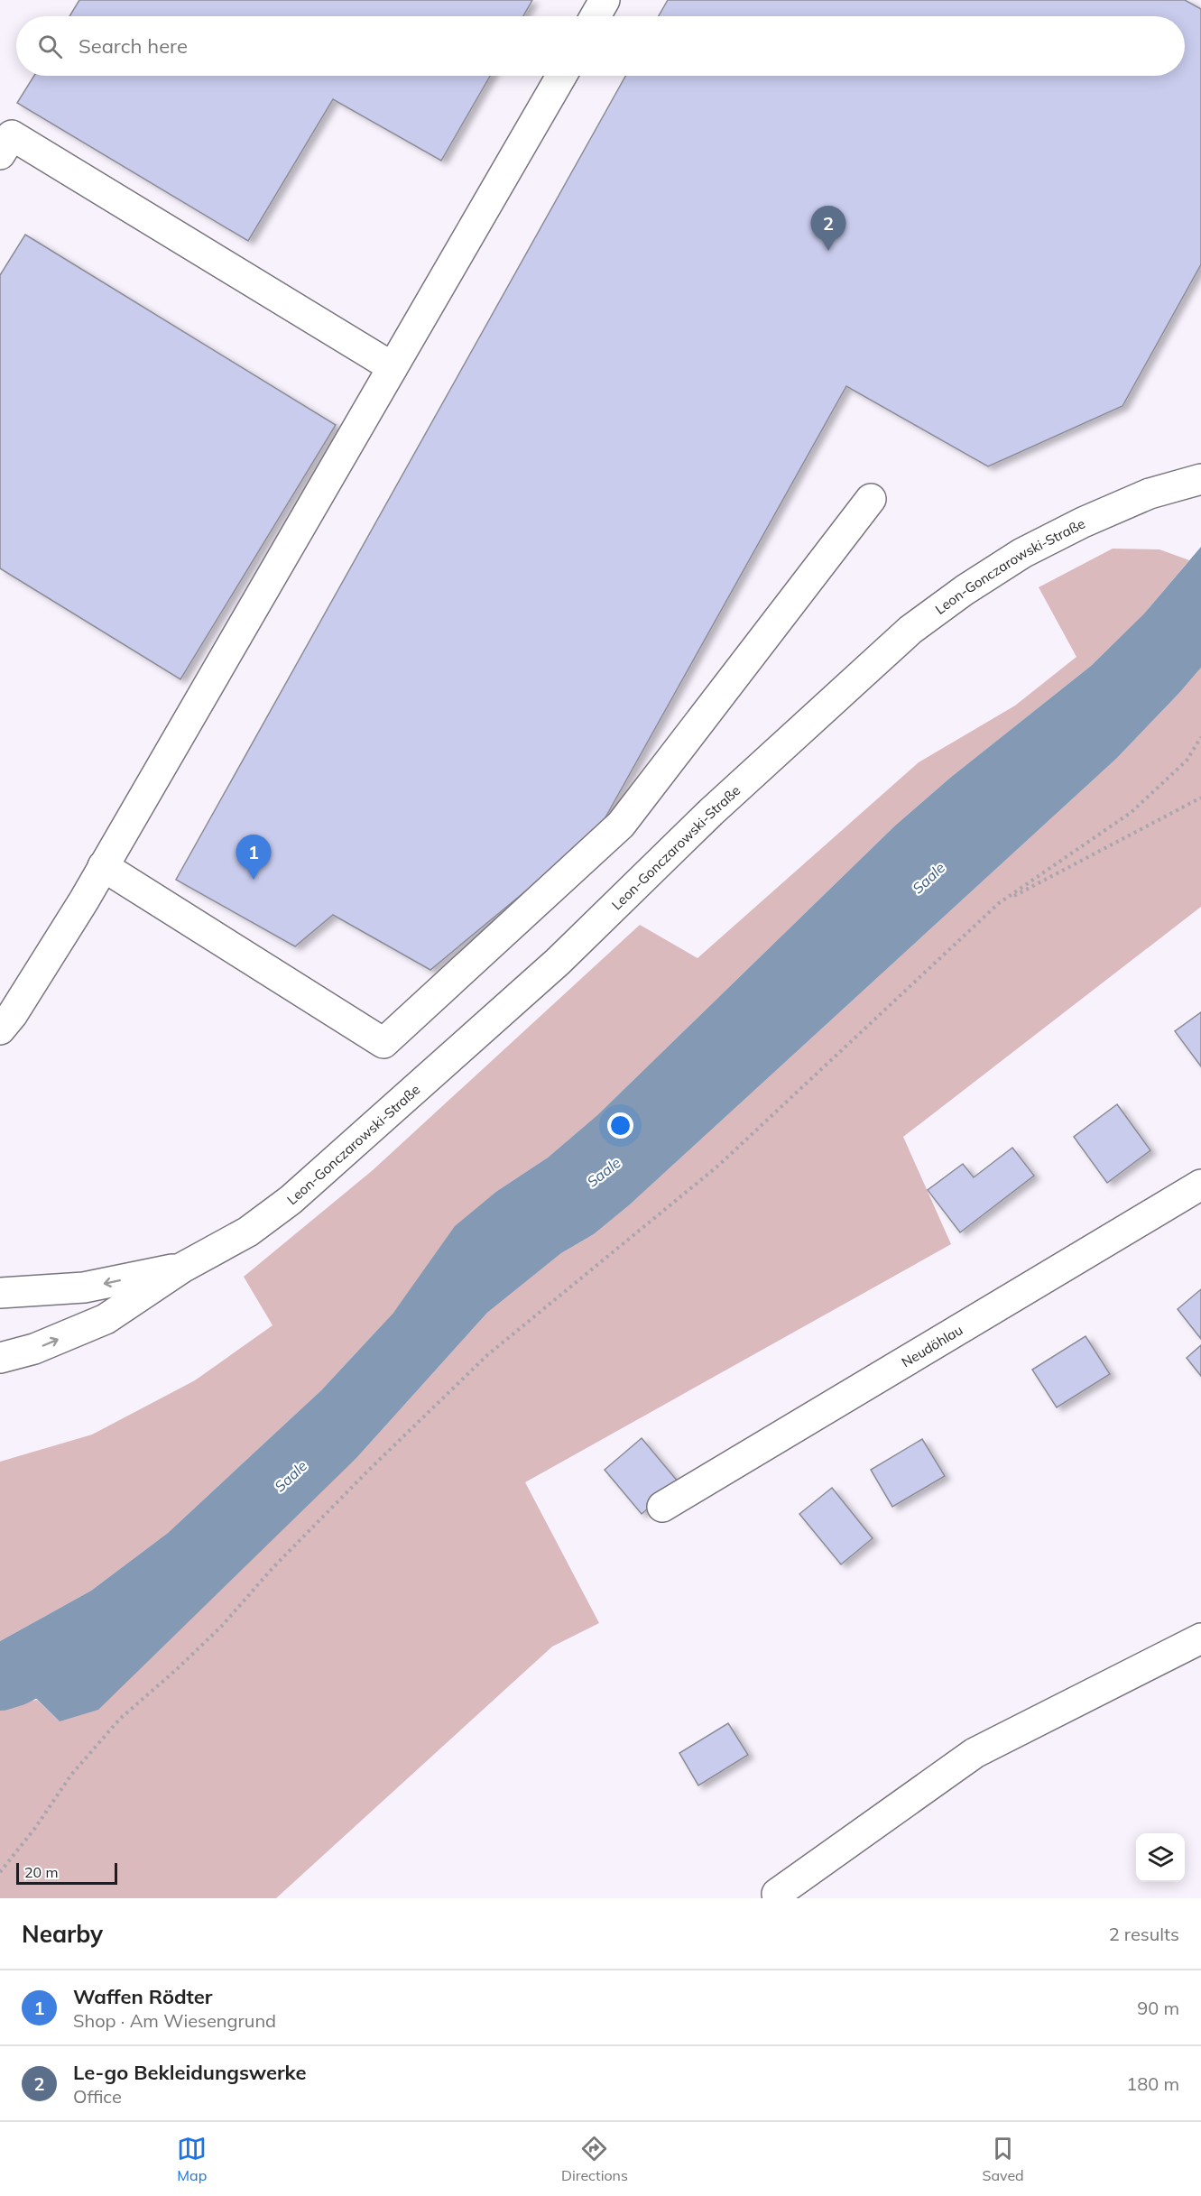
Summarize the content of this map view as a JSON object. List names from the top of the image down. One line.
{"streets":{"street":["Leon-Gonczarowski-Straße","Neudöhlau"]},"water":["Saale"],"scale_bar":"20 m","page":{"search":"Search here","pins":["2","1"],"scale":"20 m","heading":["Nearby","2 results"],"list":[{"mark":"1","name":"Waffen Rödter","note":"Shop · Am Wiesengrund","value":"90 m"},{"mark":"2","name":"Le-go Bekleidungswerke","note":"Office","value":"180 m"}],"nav":["Map","Directions","Saved"]}}
